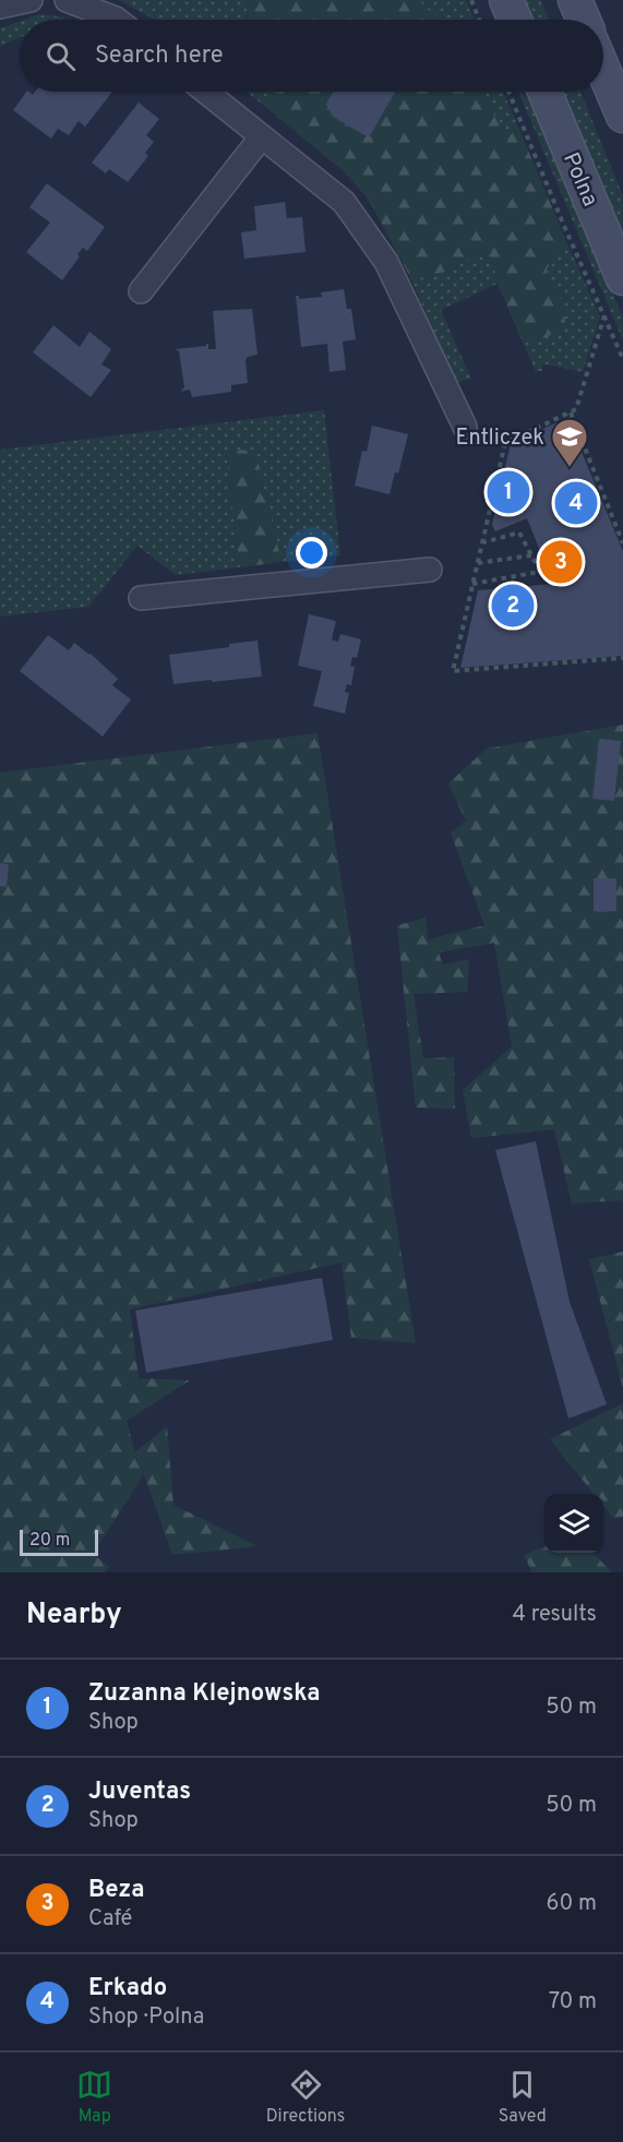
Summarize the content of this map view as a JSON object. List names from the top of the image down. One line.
{"streets":{"street":["Polna"]},"places":{"school or university":["Entliczek"]},"scale_bar":"20 m","page":{"search":"Search here","pins":["1","4","3","2"],"scale":"20 m","heading":["Nearby","4 results"],"list":[{"mark":"1","name":"Zuzanna Klejnowska","note":"Shop","value":"50 m"},{"mark":"2","name":"Juventas","note":"Shop","value":"50 m"},{"mark":"3","name":"Beza","note":"Café","value":"60 m"},{"mark":"4","name":"Erkado","note":"Shop · Polna","value":"70 m"}],"nav":["Map","Directions","Saved"]}}
